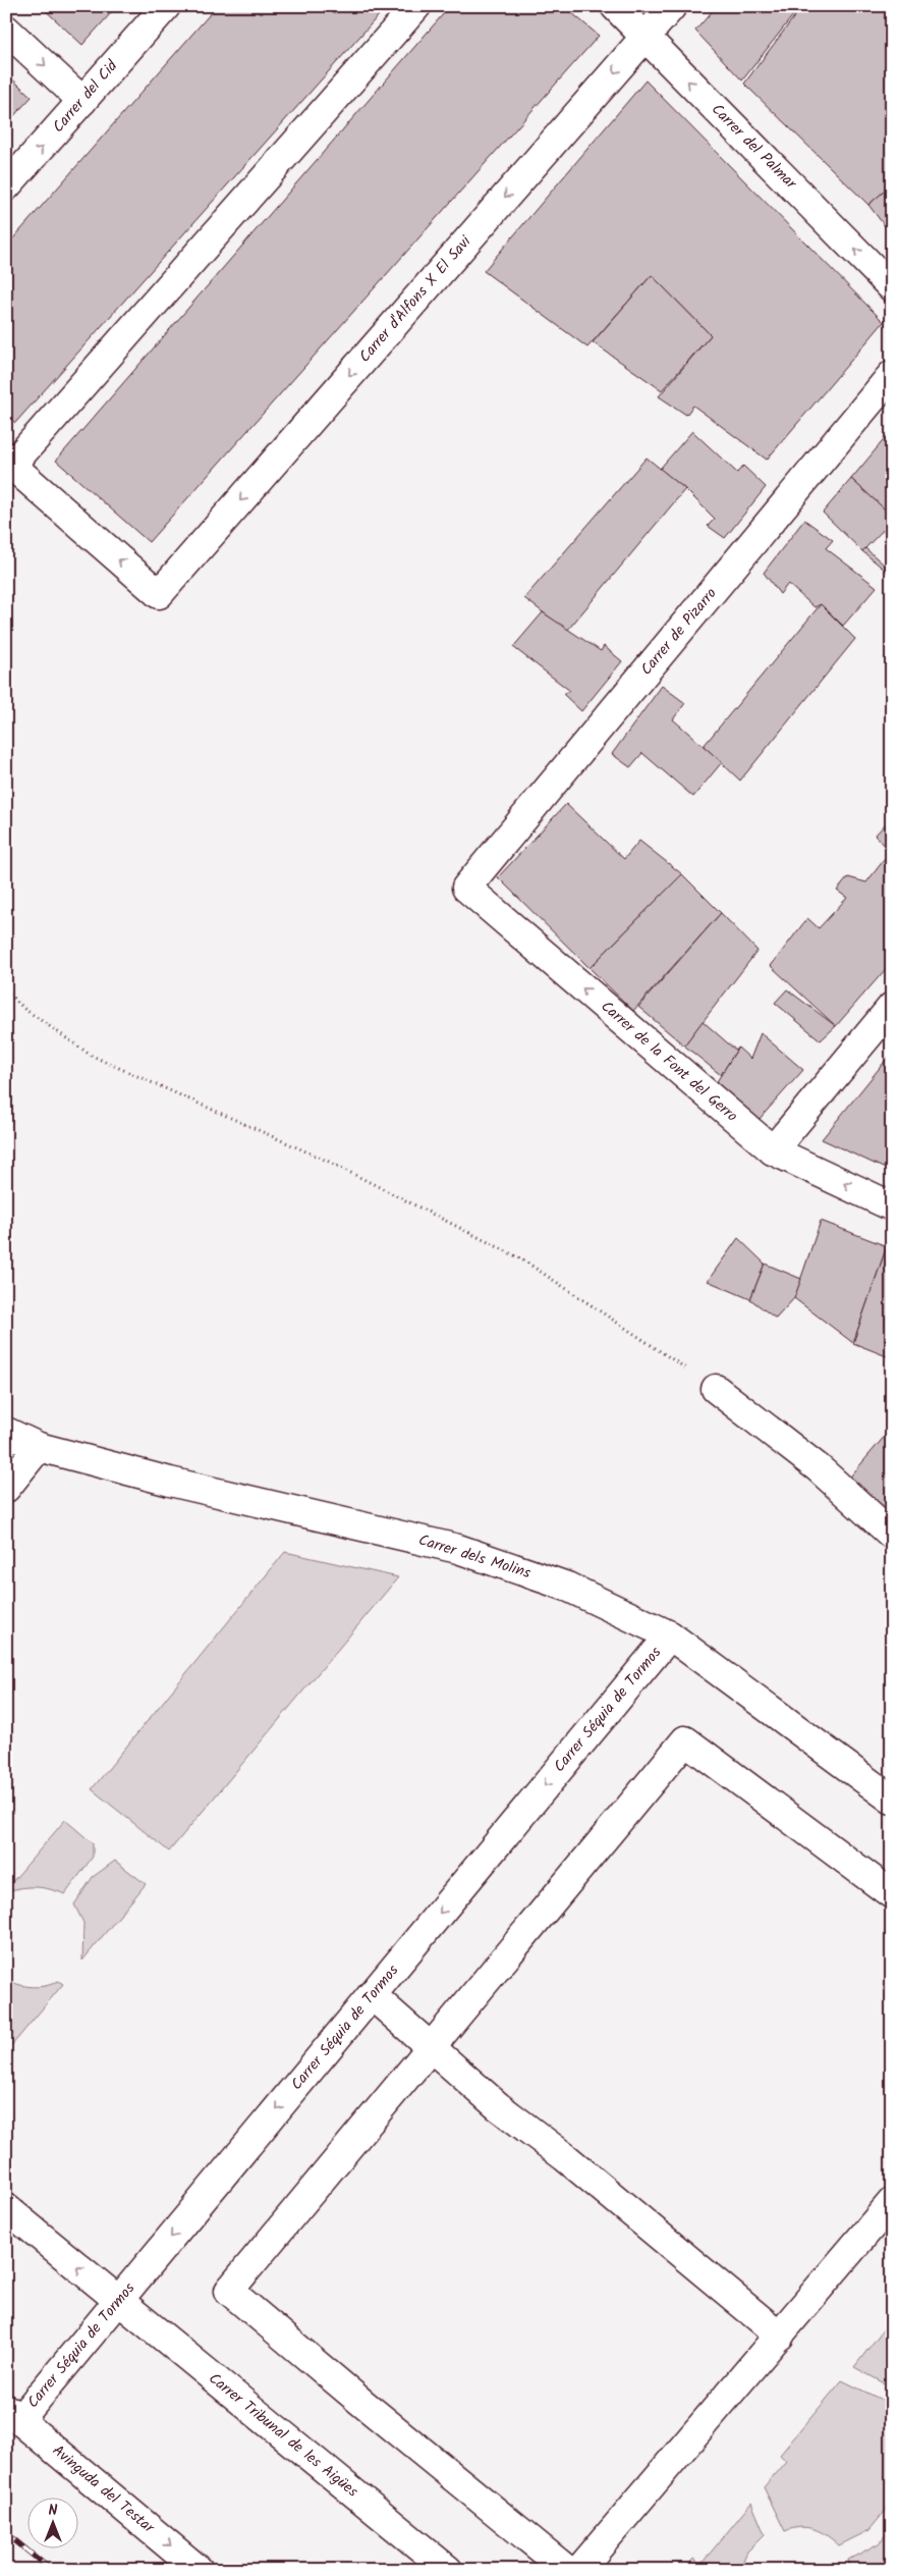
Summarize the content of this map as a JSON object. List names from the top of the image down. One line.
{"streets":{"street":["Carrer del Cid","Carrer del Palmar","Carrer d'Alfons X El Savi","Carrer de Pizarro","Carrer de la Font del Gerro","Carrer dels Molins","Carrer Séquia de Tormos","Carrer Tribunal de les Aigües","Avinguda del Testar"]},"crossings":[["Carrer del Palmar","Carrer d'Alfons X El Savi"],["Carrer de Pizarro","Carrer de la Font del Gerro"],["Carrer dels Molins","Carrer Séquia de Tormos"],["Carrer Séquia de Tormos","Carrer Tribunal de les Aigües"],["Carrer Séquia de Tormos","Avinguda del Testar"]],"one_way":["Carrer del Palmar","Carrer de la Font del Gerro","Carrer Séquia de Tormos","Avinguda del Testar"],"north":"top"}
